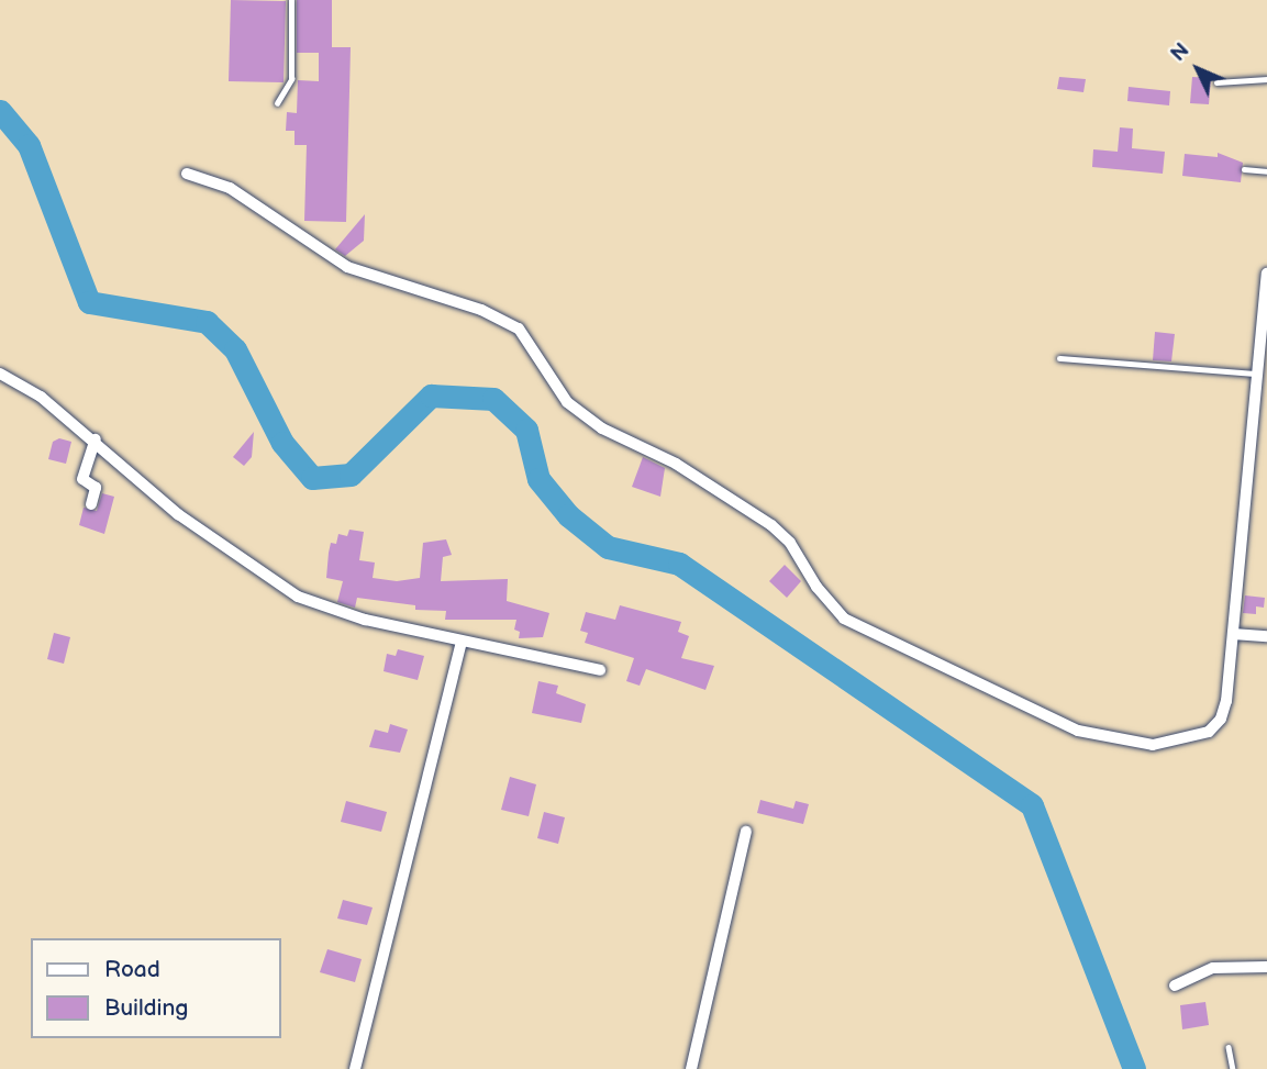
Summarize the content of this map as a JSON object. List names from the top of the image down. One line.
{"legend":["Road","Building"],"north":"top left"}
